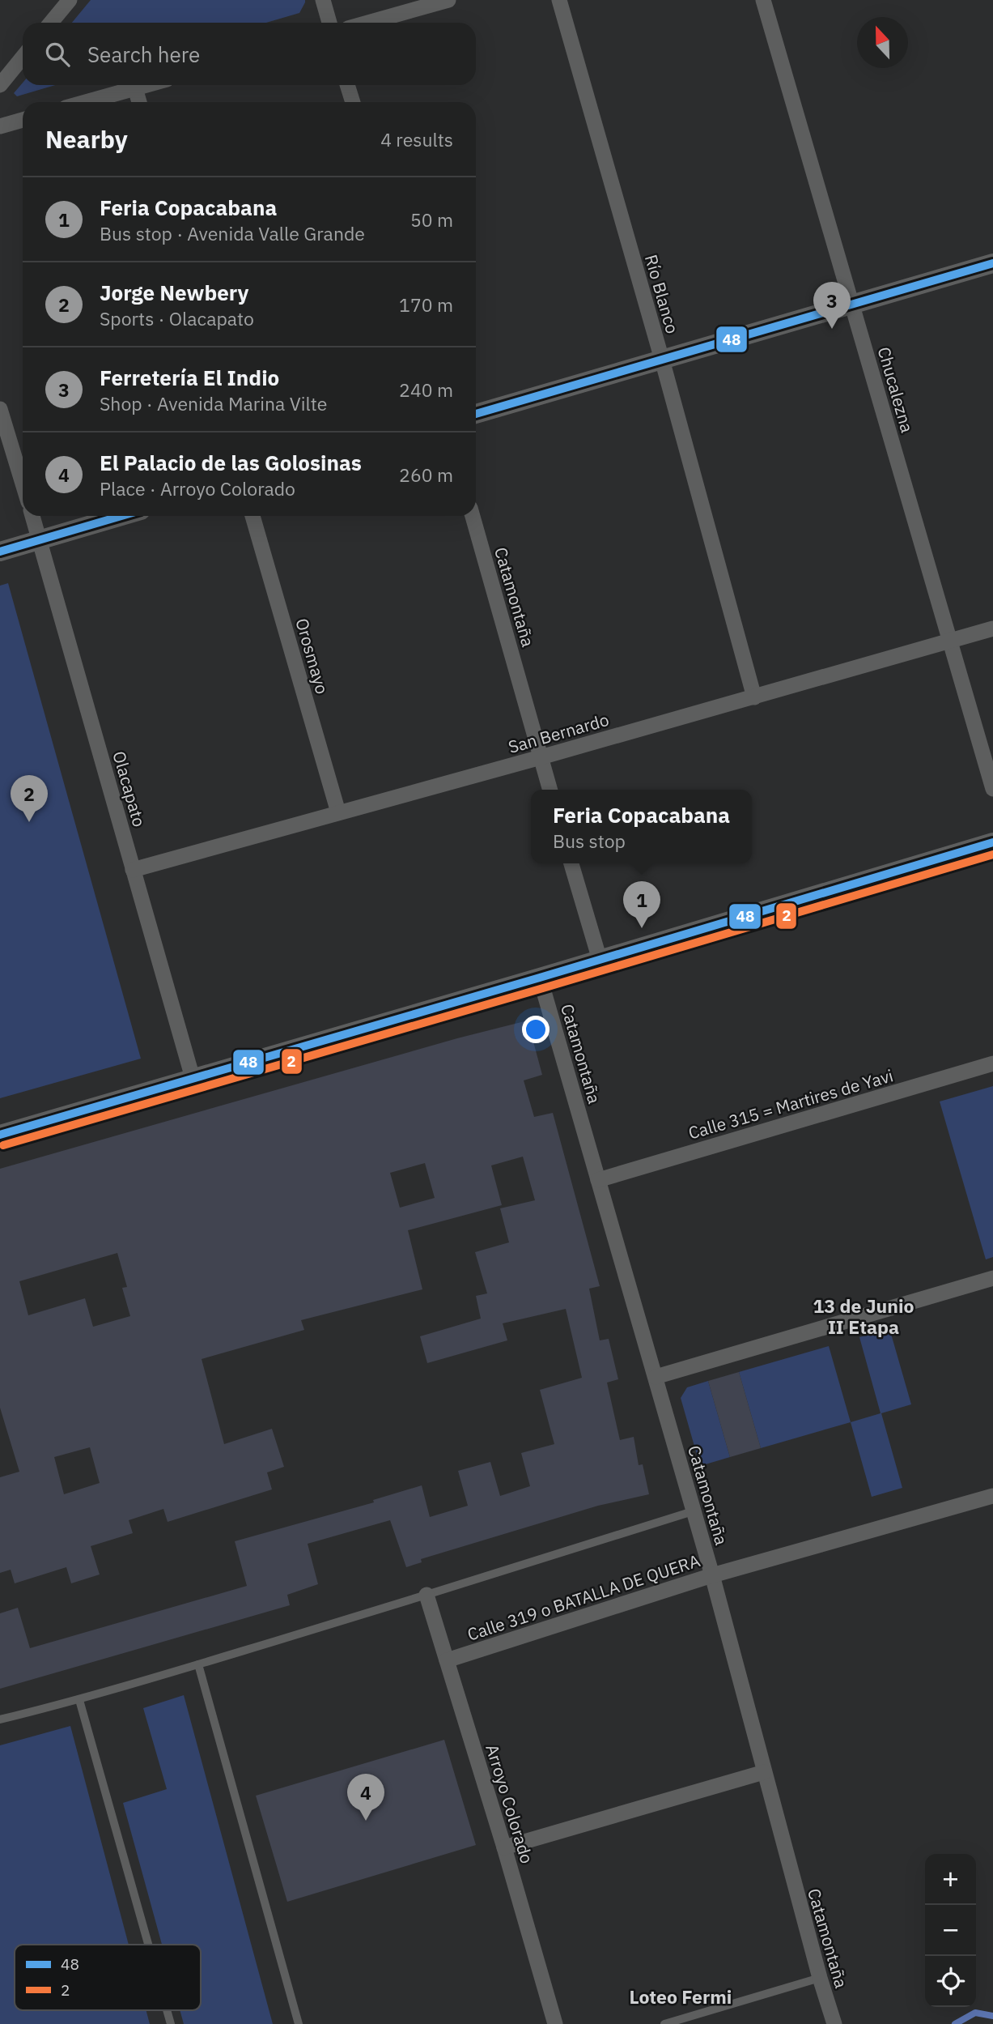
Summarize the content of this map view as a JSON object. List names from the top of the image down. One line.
{"streets":{"street":["Río Blanco","Chucalezna","Catamontaña","Orosmayo","San Bernardo","Olacapato","Calle 315 = Martires de Yavi","Calle 319 o BATALLA DE QUERA","Arroyo Colorado"]},"crossings":[["Río Blanco","San Bernardo"],["Chucalezna","San Bernardo"],["Catamontaña","San Bernardo"],["Catamontaña","Calle 315 = Martires de Yavi"],["Catamontaña","Calle 319 o BATALLA DE QUERA"],["Orosmayo","San Bernardo"],["San Bernardo","Olacapato"],["Calle 319 o BATALLA DE QUERA","Arroyo Colorado"]],"districts":["13 de Junio II Etapa","Loteo Fermi"],"lines":["transit line 48","transit line 2"],"legend":["48","2"],"north":"top","page":{"search":"Search here","heading":["Nearby","4 results"],"list":[{"mark":"1","name":"Feria Copacabana","note":"Bus stop · Avenida Valle Grande","value":"50 m"},{"mark":"2","name":"Jorge Newbery","note":"Sports · Olacapato","value":"170 m"},{"mark":"3","name":"Ferretería El Indio","note":"Shop · Avenida Marina Vilte","value":"240 m"},{"mark":"4","name":"El Palacio de las Golosinas","note":"Place · Arroyo Colorado","value":"260 m"}],"pins":["3","2","1","4"],"popup":["Feria Copacabana","Bus stop"],"map_buttons":["+","−"]}}
